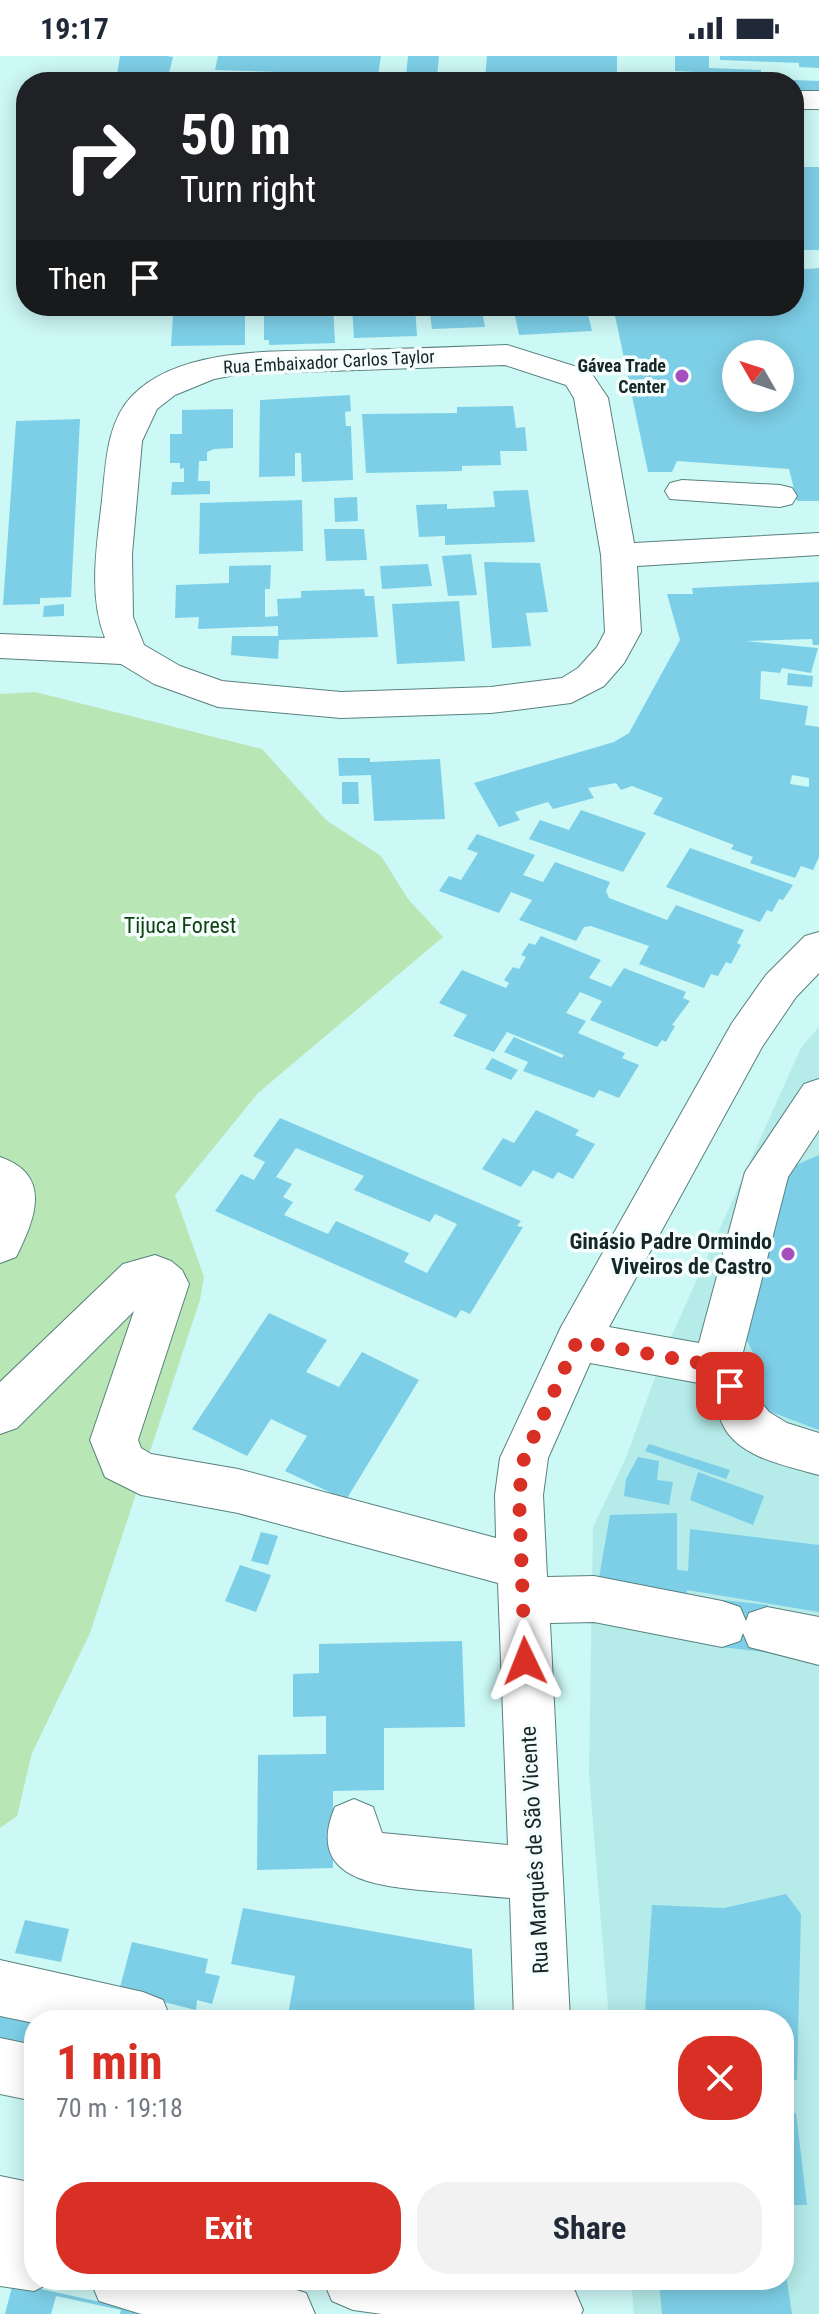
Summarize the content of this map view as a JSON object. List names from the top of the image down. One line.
{"streets":{"street":["Rua Embaixador Carlos Taylor","Rua Marquês de São Vicente"]},"parks":["Tijuca Forest"],"places":["Gávea Trade Center","Ginásio Padre Ormindo Viveiros de Castro"],"north":"top left","page":{"status":"19:17","turn":["50 m","Turn right"],"then":"Then","heading":["1 min","70 m · 19:18"],"buttons":["Exit","Share"]}}
